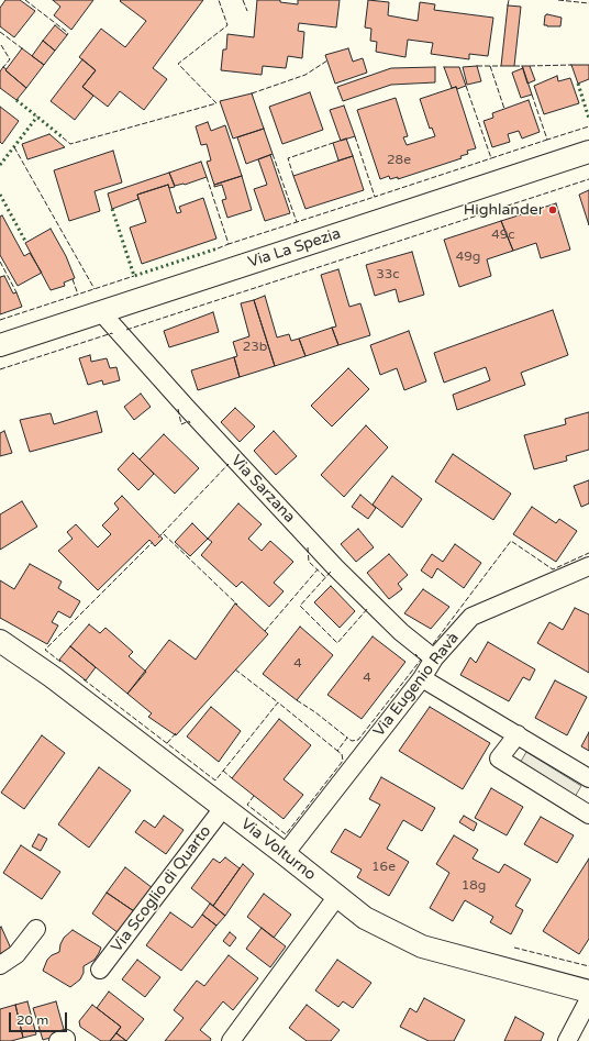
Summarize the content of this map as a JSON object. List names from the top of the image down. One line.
{"streets":{"street":["Via La Spezia","Via Sarzana","Via Eugenio Ravà","Via Volturno","Via Scoglio di Quarto"]},"crossings":[["Via La Spezia","Via Sarzana"],["Via Sarzana","Via Eugenio Ravà"],["Via Eugenio Ravà","Via Volturno"],["Via Volturno","Via Scoglio di Quarto"]],"places":["Highlander"],"house_numbers":["28e","49c","49g","33c","23b","4","4","16e","18g"],"scale_bar":"20 m"}
